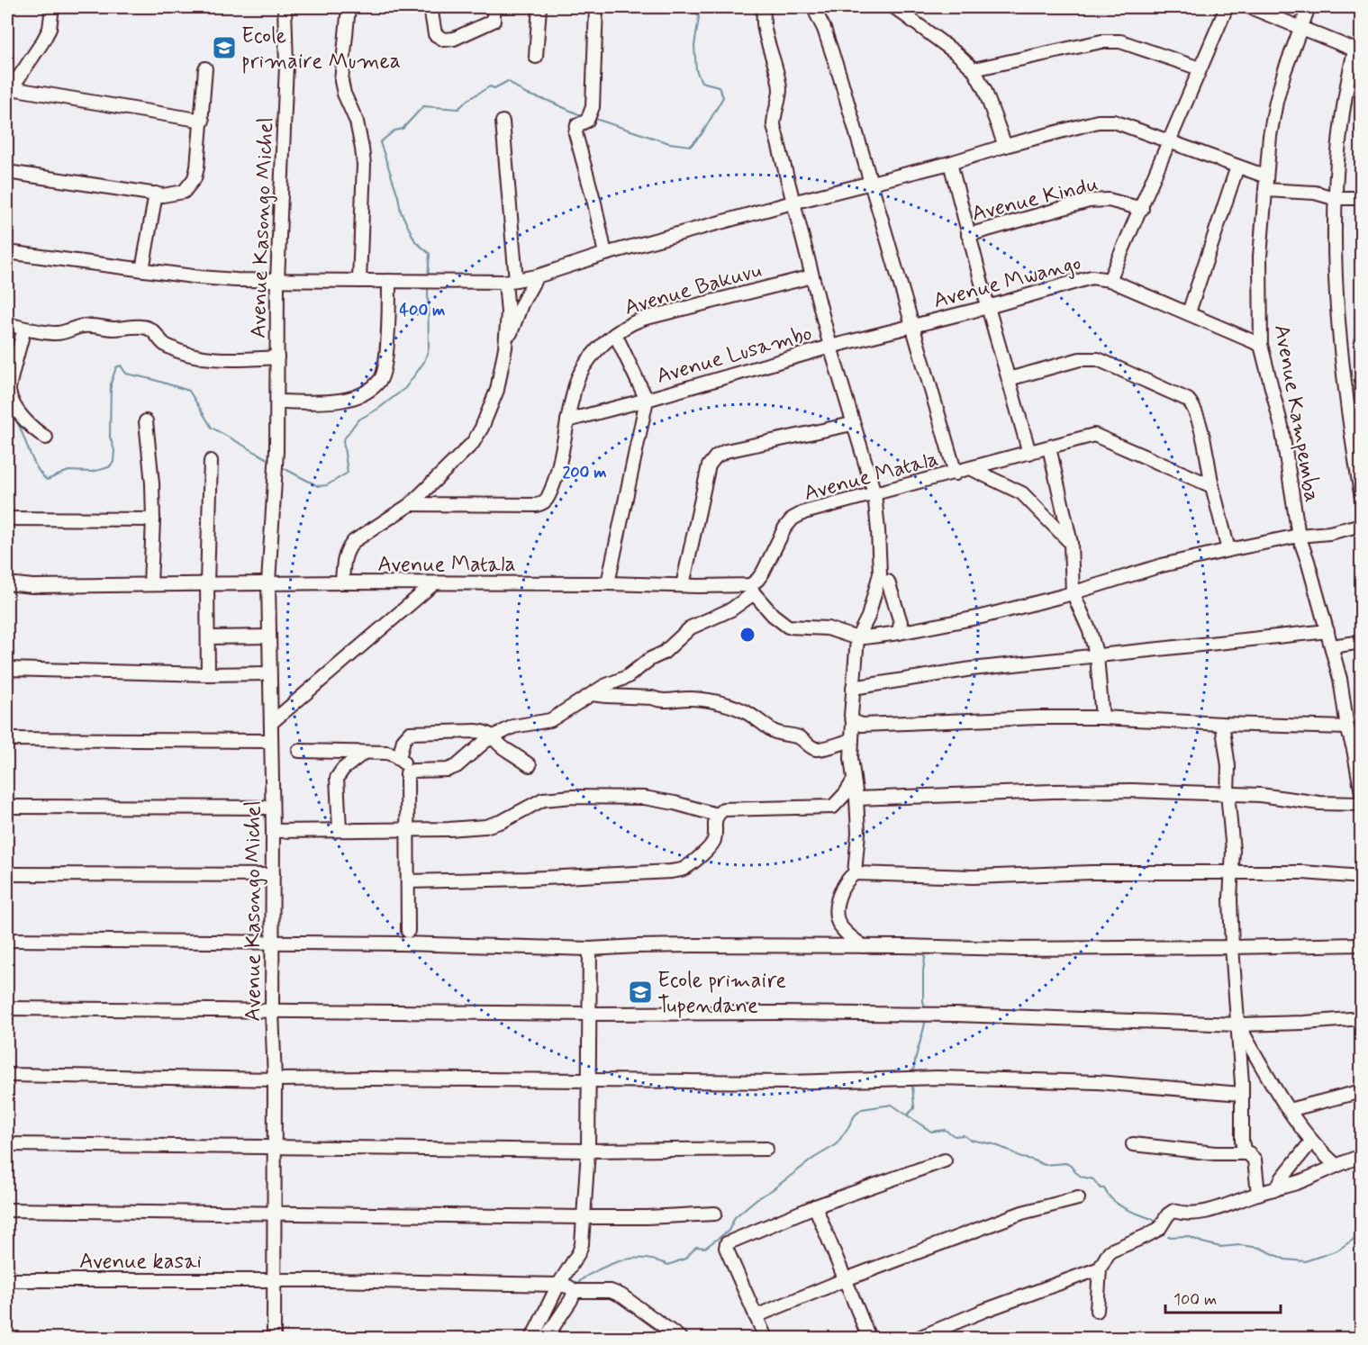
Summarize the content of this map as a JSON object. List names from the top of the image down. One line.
{"streets":{"street":["Avenue Kindu","Avenue Kasongo Michel","Avenue Mwango","Avenue Bakuvu","Avenue Lusambo","Avenue Kampemba","Avenue Matala","Avenue kasai"]},"crossings":[["Avenue Kasongo Michel","Avenue Matala"],["Avenue Kasongo Michel","Avenue kasai"],["Avenue Mwango","Avenue Lusambo"],["Avenue Mwango","Avenue Kampemba"],["Avenue Bakuvu","Avenue Lusambo"]],"places":{"school or university":["Ecole primaire Mumea","Ecole primaire Tupendane"]},"scale_bar":"100 m","rings":["400 m","200 m"]}
